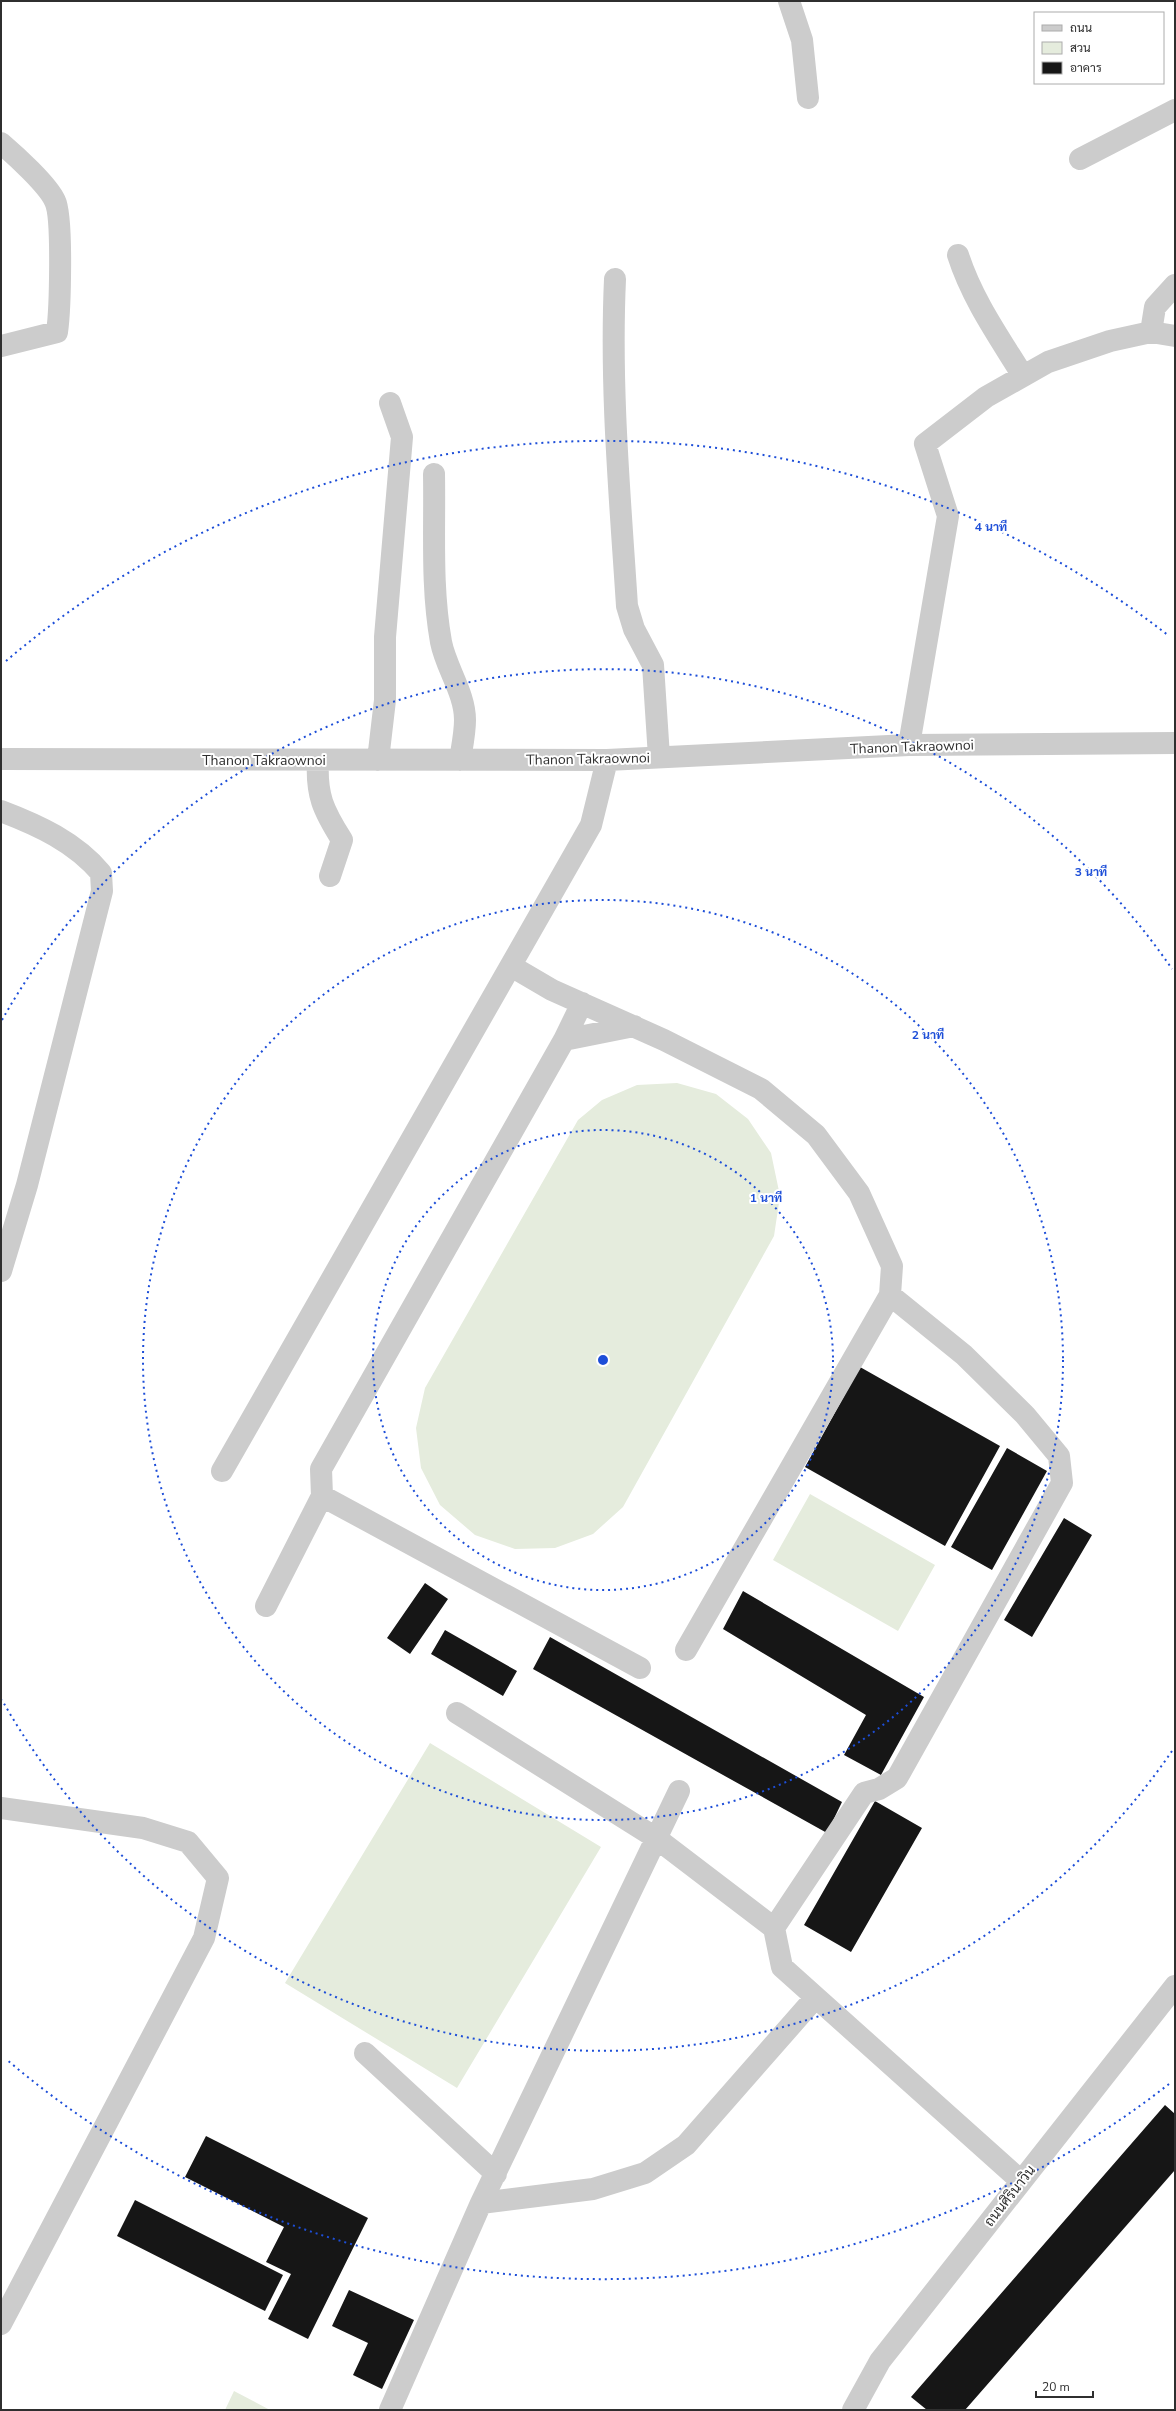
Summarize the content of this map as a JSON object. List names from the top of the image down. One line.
{"streets":{"street":["Thanon Takraownoi","ถนนศิรินาวิน"]},"legend":["ถนน","สวน","อาคาร"],"scale_bar":"20 m","rings":["4 นาที","3 นาที","2 นาที","1 นาที"]}
